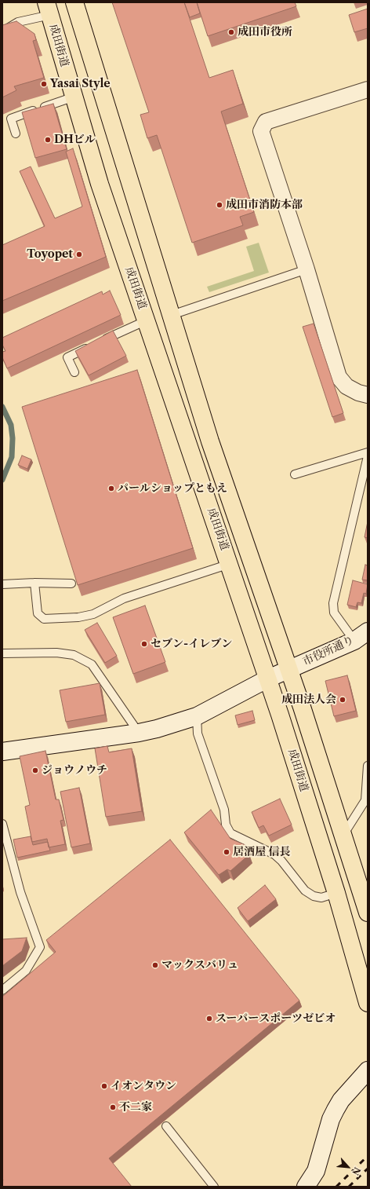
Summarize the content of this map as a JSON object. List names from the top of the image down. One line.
{"streets":{"highway":["成田街道"],"street":["市役所通り"]},"crossings":[["成田街道","市役所通り"]],"places":["成田市役所","Yasai Style","DHビル","成田市消防本部","Toyopet","パールショップともえ","セブン-イレブン","成田法人会","ジョウノウチ","居酒屋 信長","マックスバリュ","スーパースポーツゼビオ","イオンタウン","不二家"],"north":"bottom right"}
